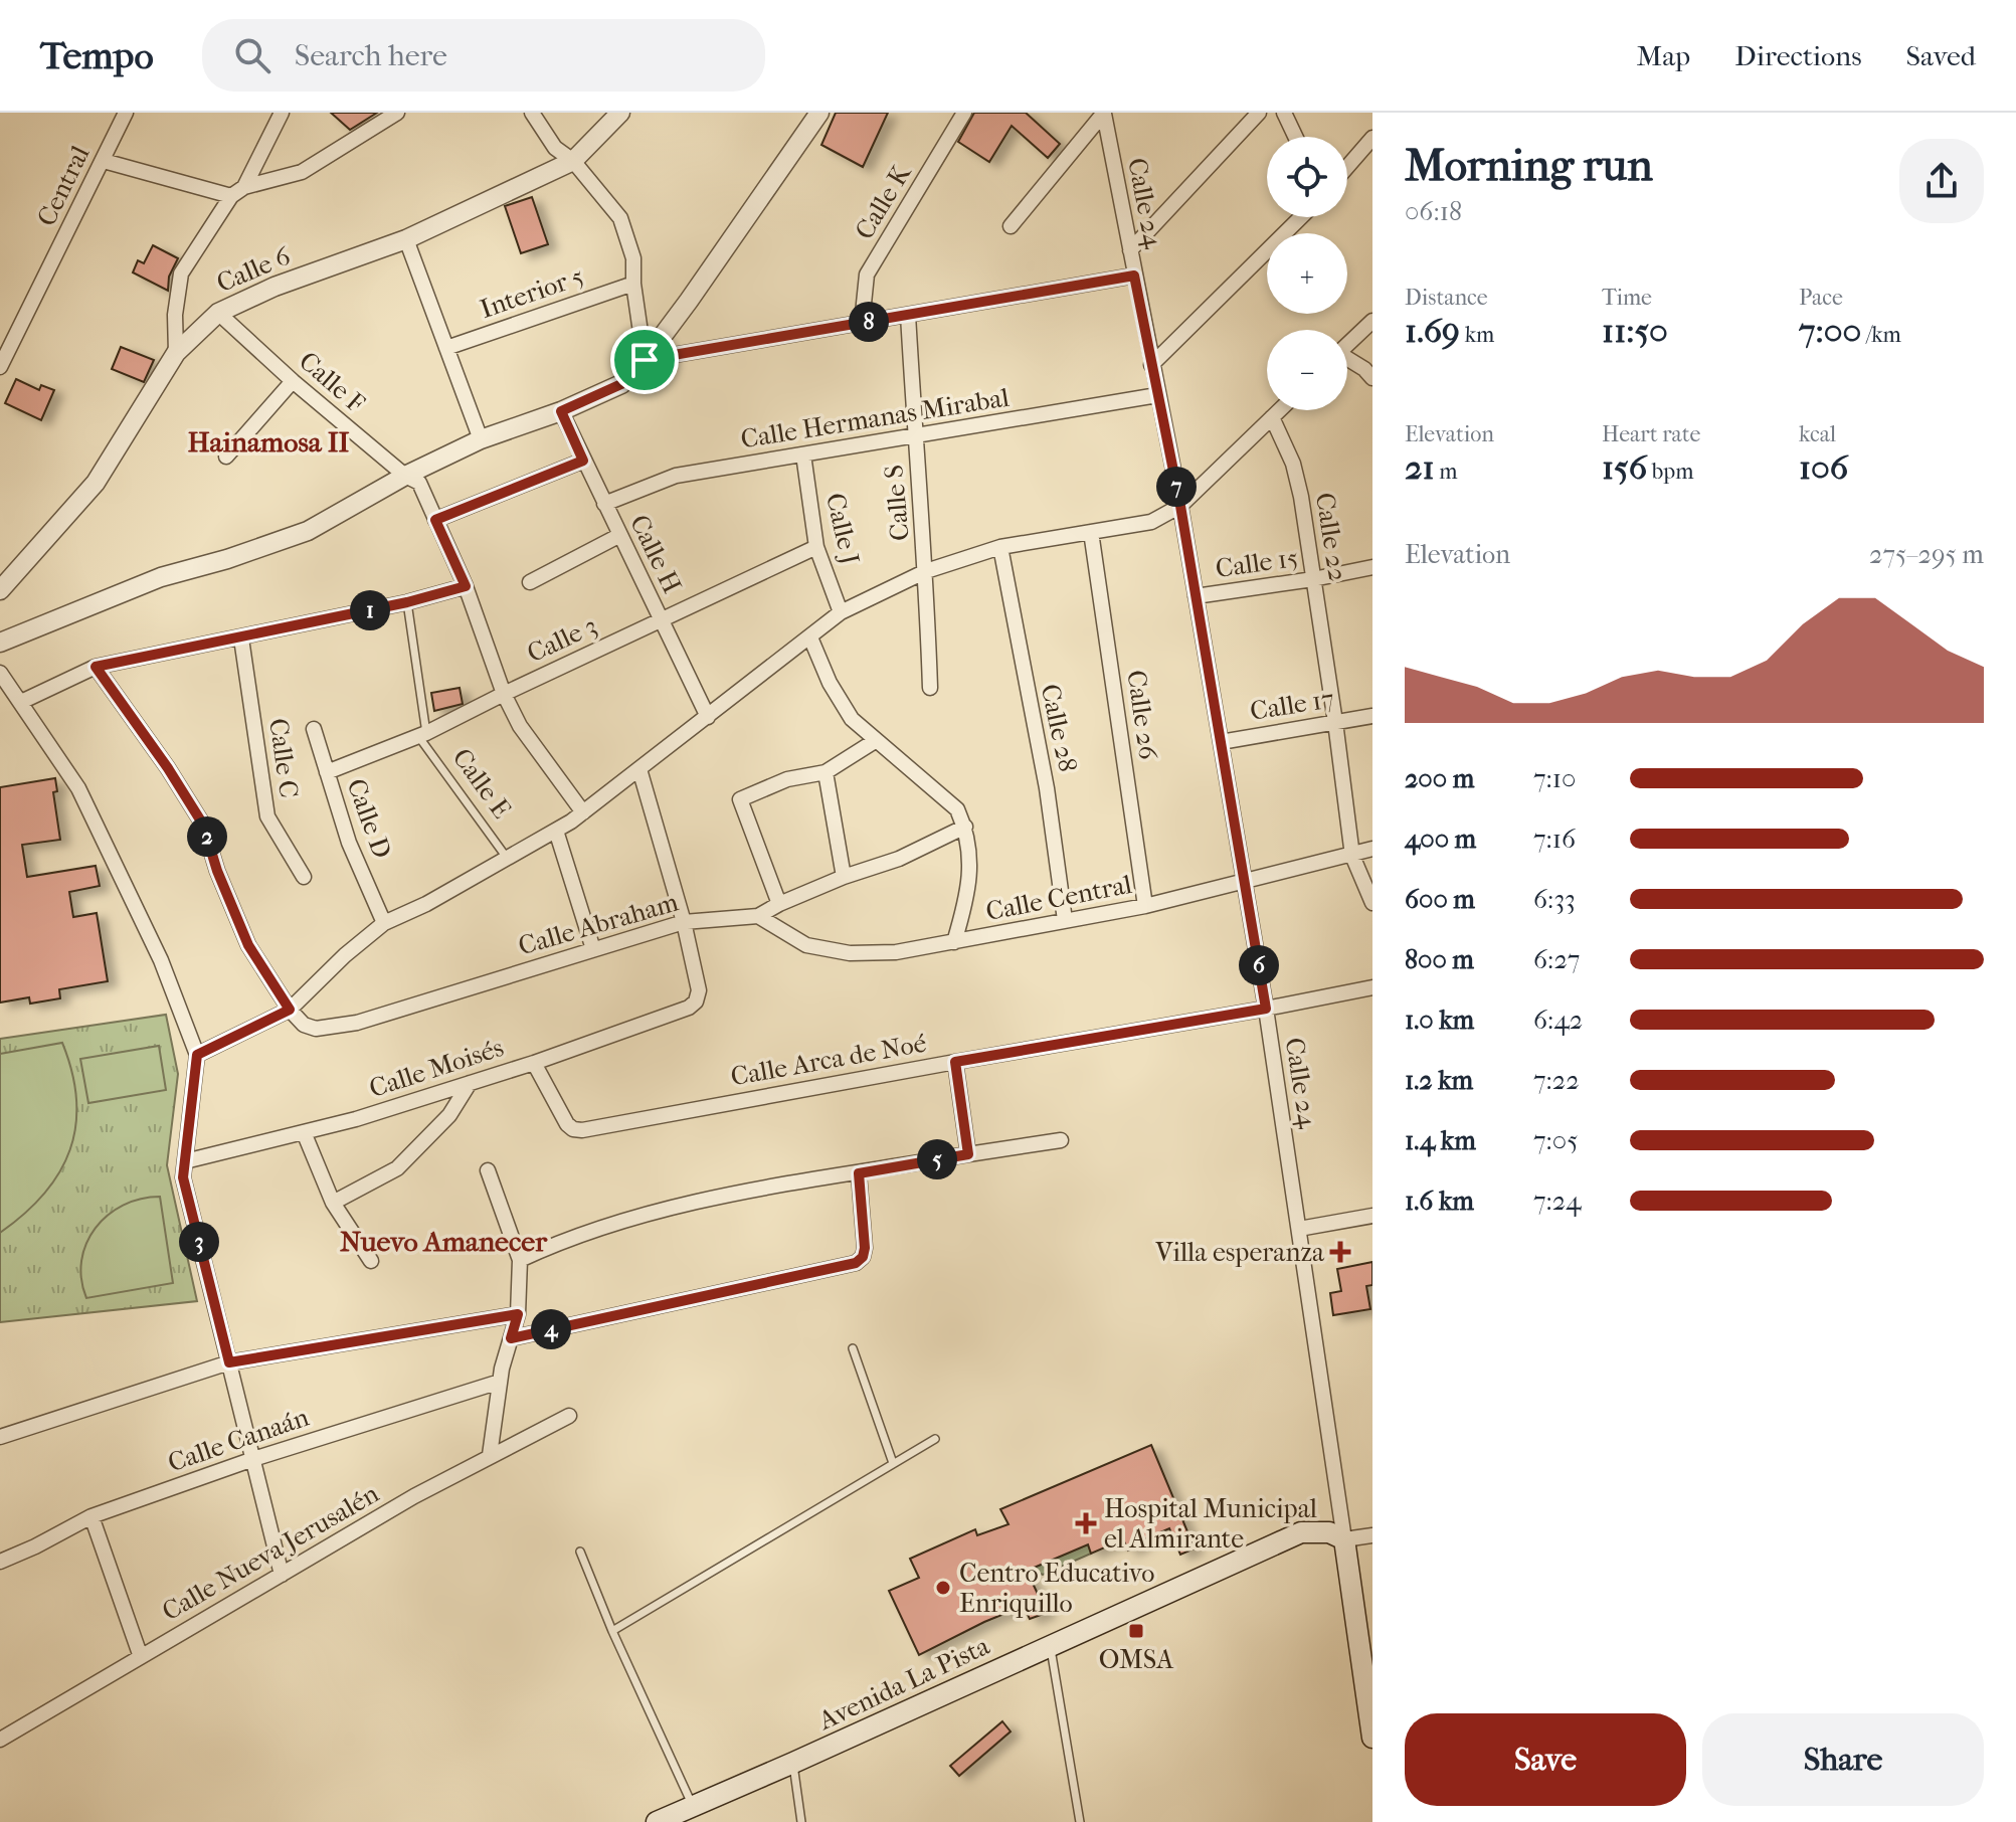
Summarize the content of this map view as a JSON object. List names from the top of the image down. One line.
{"streets":{"main road":["Avenida La Pista"],"street":["Central","Calle K","Calle 24","Calle 6","Interior 5","Calle F","Calle Hermanas Mirabal","Calle S","Calle J","Calle 22","Calle H","Calle 15","Calle 3","Calle 17","Calle 26","Calle 28","Calle C","Calle D","Calle Central","Calle Abraham","Calle Arca de Noé","Calle Moisés","Calle Canaán","Calle Nueva Jerusalén"],"lane":["Calle E"]},"crossings":[["Calle 24","Calle Hermanas Mirabal"],["Calle 24","Calle 15"],["Calle 24","Calle 17"],["Calle 24","Calle Central"],["Calle 24","Calle Arca de Noé"],["Calle 24","Avenida La Pista"],["Calle 6","Calle F"],["Calle Hermanas Mirabal","Calle S"],["Calle Hermanas Mirabal","Calle J"],["Calle Hermanas Mirabal","Calle H"],["Calle J","Calle 3"],["Calle 22","Calle 15"],["Calle 22","Calle 17"],["Calle 22","Calle Central"],["Calle H","Calle 3"],["Calle 3","Calle E"],["Calle 3","Calle D"],["Calle 26","Calle Central"],["Calle 28","Calle Central"],["Calle Central","Calle Abraham"],["Calle Abraham","Calle Moisés"],["Calle Arca de Noé","Calle Moisés"]],"districts":["Hainamosa II","Nuevo Amanecer"],"places":{"health":["Villa esperanza","Hospital Municipal el Almirante"],"other":["Centro Educativo Enriquillo"],"transit":["OMSA"]},"page":{"header":"Tempo","search":"Search here","nav":["Map","Directions","Saved"],"heading":["Morning run","06:18"],"map_buttons":["+","−"],"stats":[["Distance","1.69 km"],["Time","11:50"],["Pace","7:00 /km"],["Elevation","21 m"],["Heart rate","156 bpm"],["kcal","106"]],"pins":["8","7","1","2","6","5","3","4"],"chart":["Elevation","275–295 m"],"list":[{"name":"200 m","note":"7:10"},{"name":"400 m","note":"7:16"},{"name":"600 m","note":"6:33"},{"name":"800 m","note":"6:27"},{"name":"1.0 km","note":"6:42"},{"name":"1.2 km","note":"7:22"},{"name":"1.4 km","note":"7:05"},{"name":"1.6 km","note":"7:24"}],"buttons":["Save","Share"]}}
